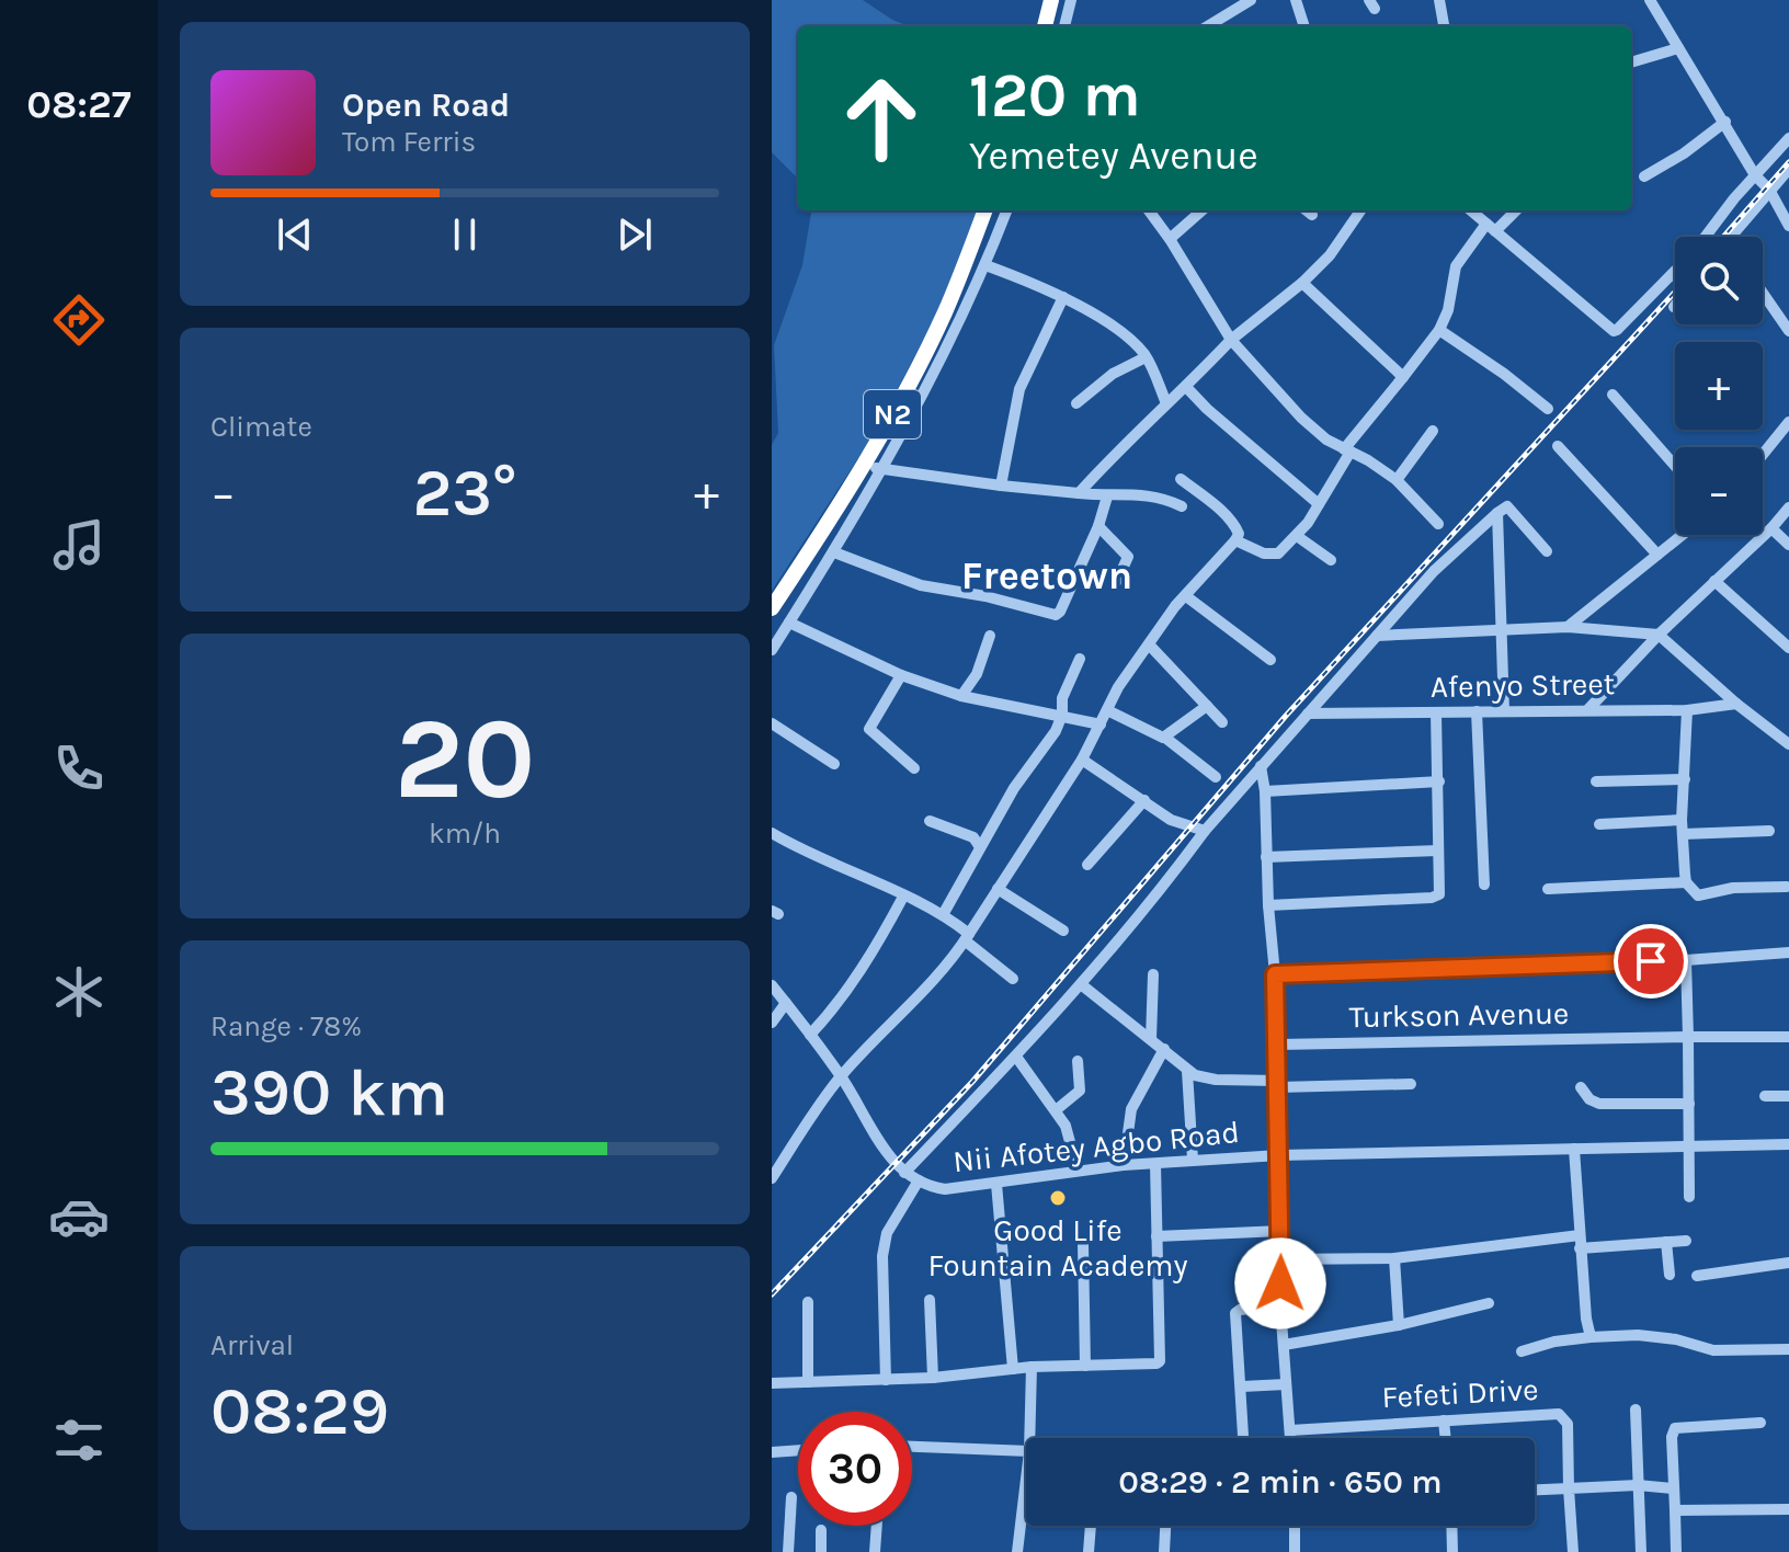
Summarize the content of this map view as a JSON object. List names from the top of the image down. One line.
{"streets":{"highway":["N2"],"street":["Afenyo Street","Turkson Avenue","Nii Afotey Agbo Road","Fefeti Drive"]},"districts":["Freetown"],"places":["Good Life Fountain Academy"],"page":{"tabs":"08:27","turn":["120 m","Yemetey Avenue"],"song":["Open Road","Tom Ferris"],"map_buttons":["+","−"],"tile":["Climate",["20","km/h"],["Range · 78%","390 km"],["Arrival","08:29"]],"heat":["−","23°","+"],"limit":"30","trip":"08:29 · 2 min · 650 m"}}
